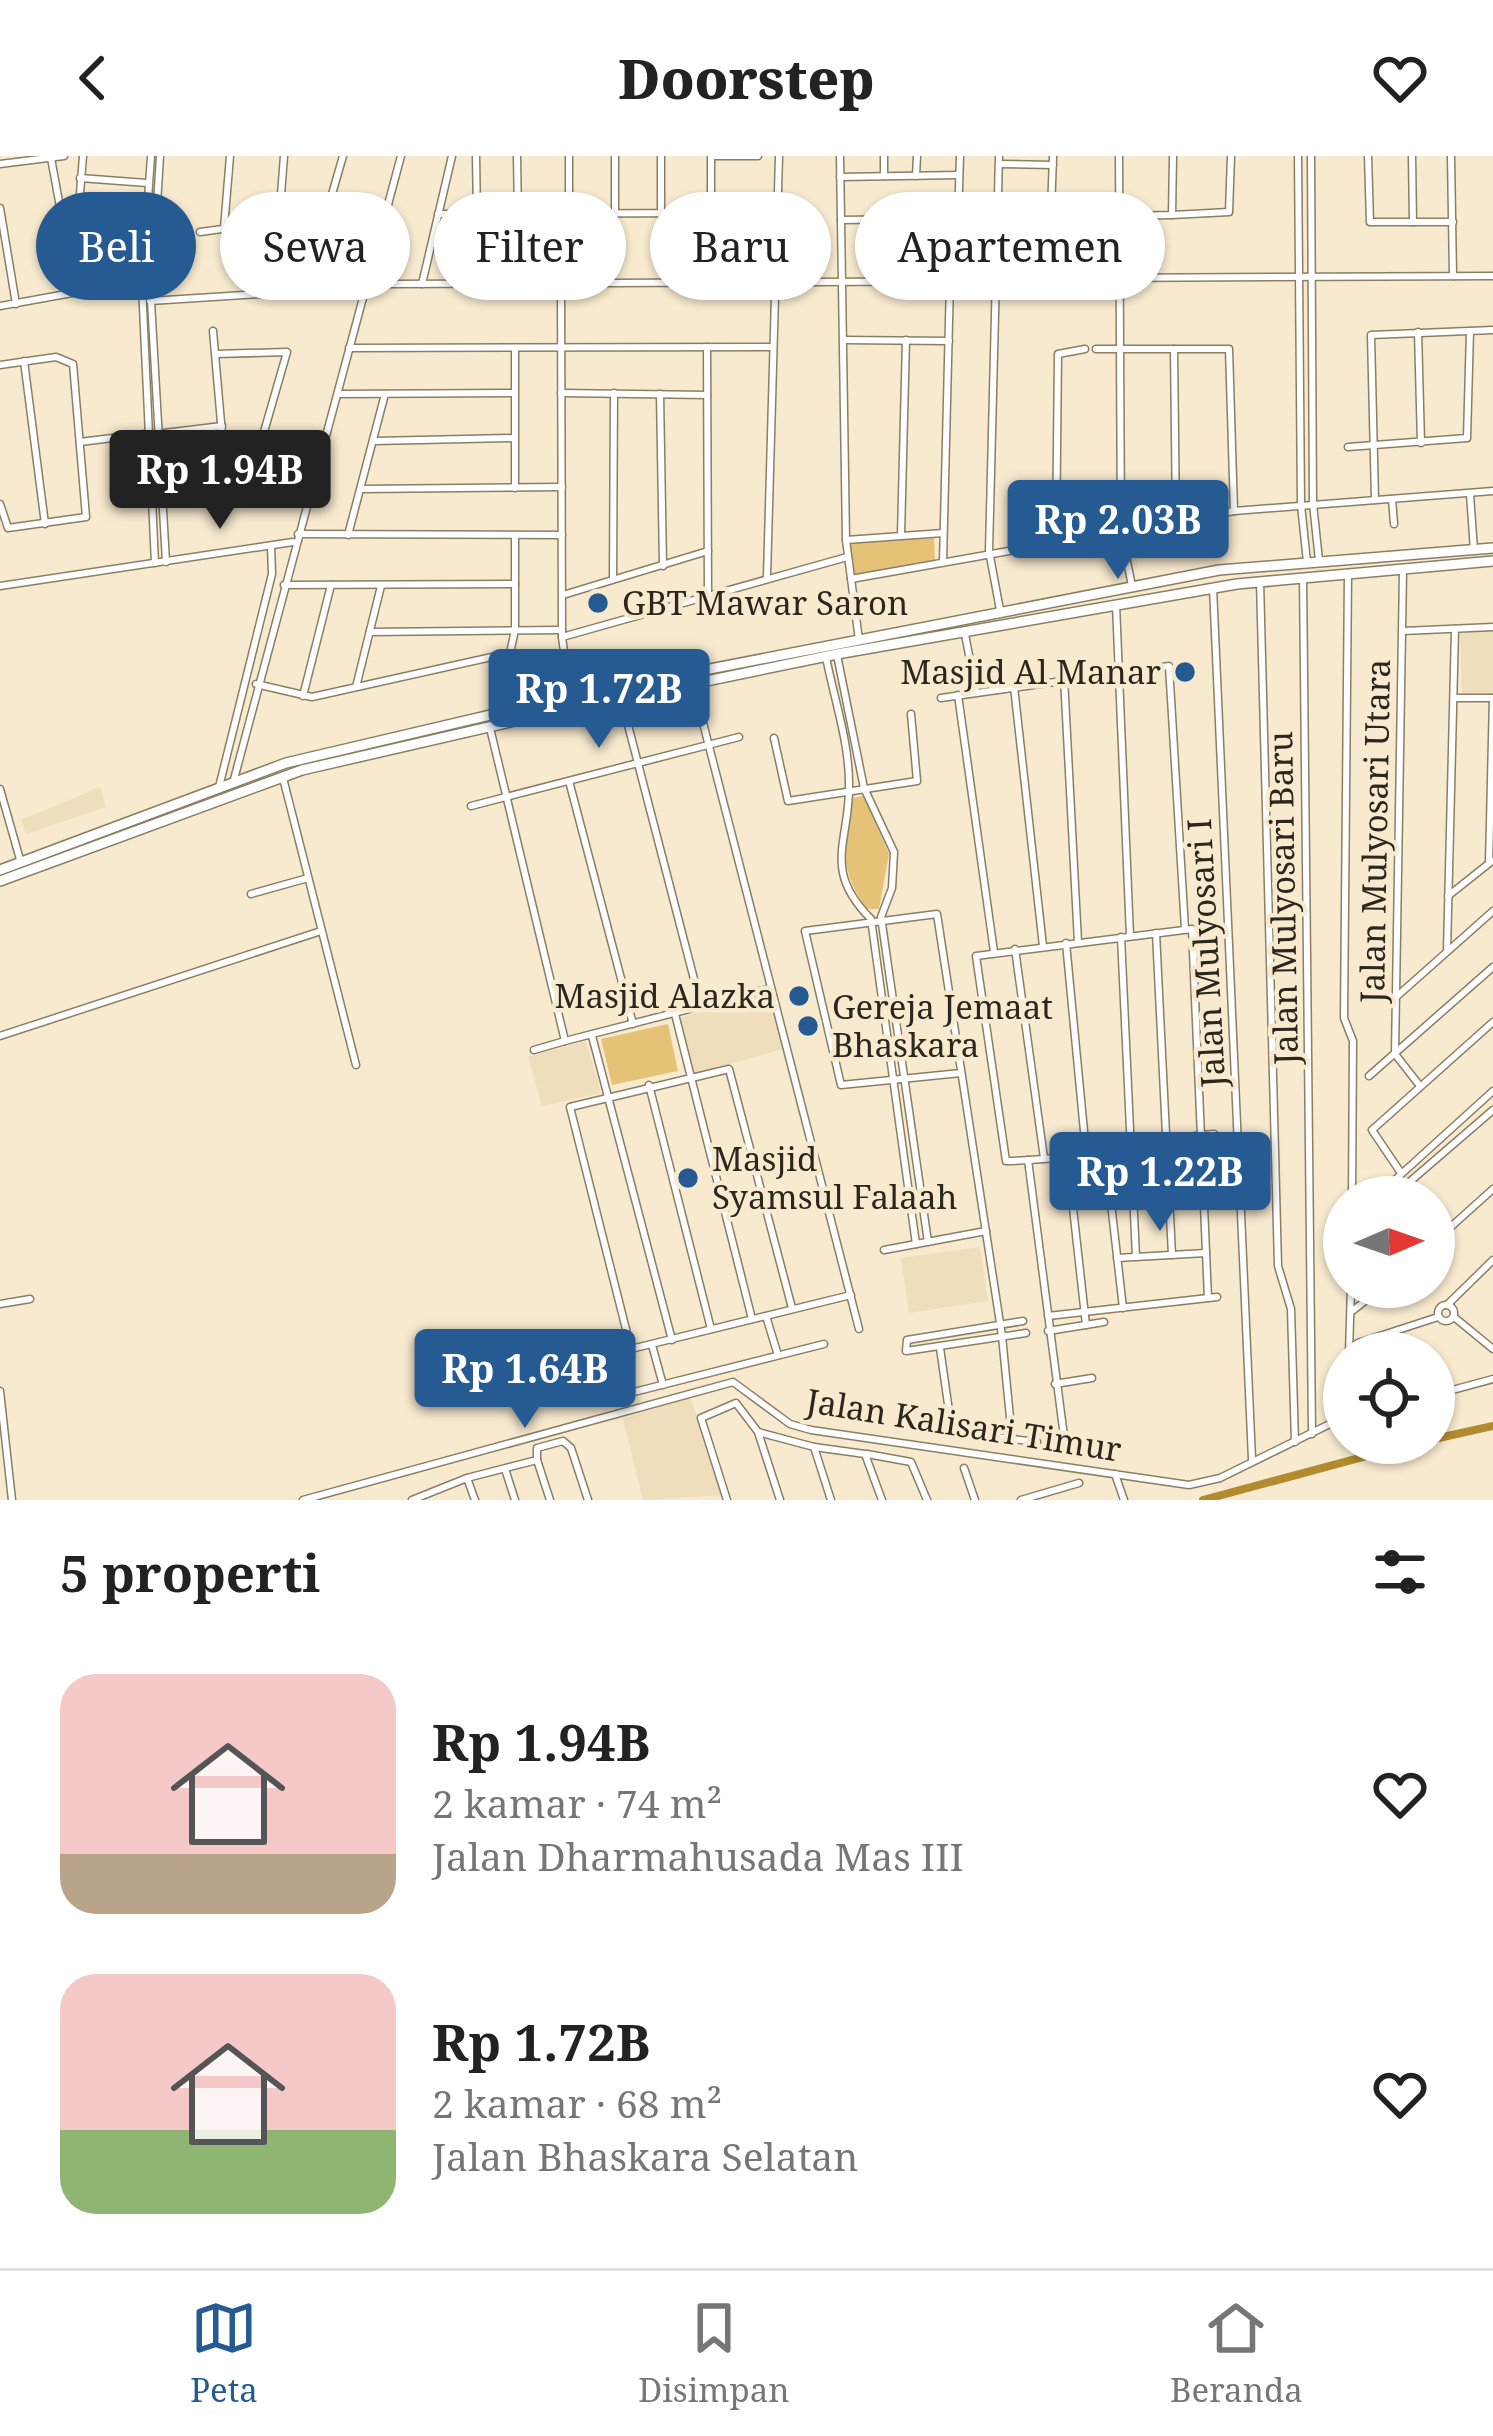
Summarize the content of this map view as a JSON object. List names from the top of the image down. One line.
{"streets":{"street":["Jalan Mulyosari Utara","Jalan Mulyosari Baru","Jalan Mulyosari I","Jalan Kalisari Timur"]},"crossings":[["Jalan Mulyosari Baru","Jalan Kalisari Timur"],["Jalan Mulyosari I","Jalan Kalisari Timur"]],"places":["GBT Mawar Saron","Masjid Al Manar","Masjid Alazka","Gereja Jemaat Bhaskara","Masjid Syamsul Falaah"],"north":"right","page":{"header":"Doorstep","chip":["Beli","Sewa","Filter","Baru","Apartemen"],"price":["Rp 1.94B","Rp 2.03B","Rp 1.72B","Rp 1.22B","Rp 1.64B"],"heading":"5 properti","list":[{"name":"Rp 1.94B","note":"2 kamar · 74 m² · Jalan Dharmahusada Mas III"},{"name":"Rp 1.72B","note":"2 kamar · 68 m² · Jalan Bhaskara Selatan"}],"tabs":["Peta","Disimpan","Beranda"]}}
